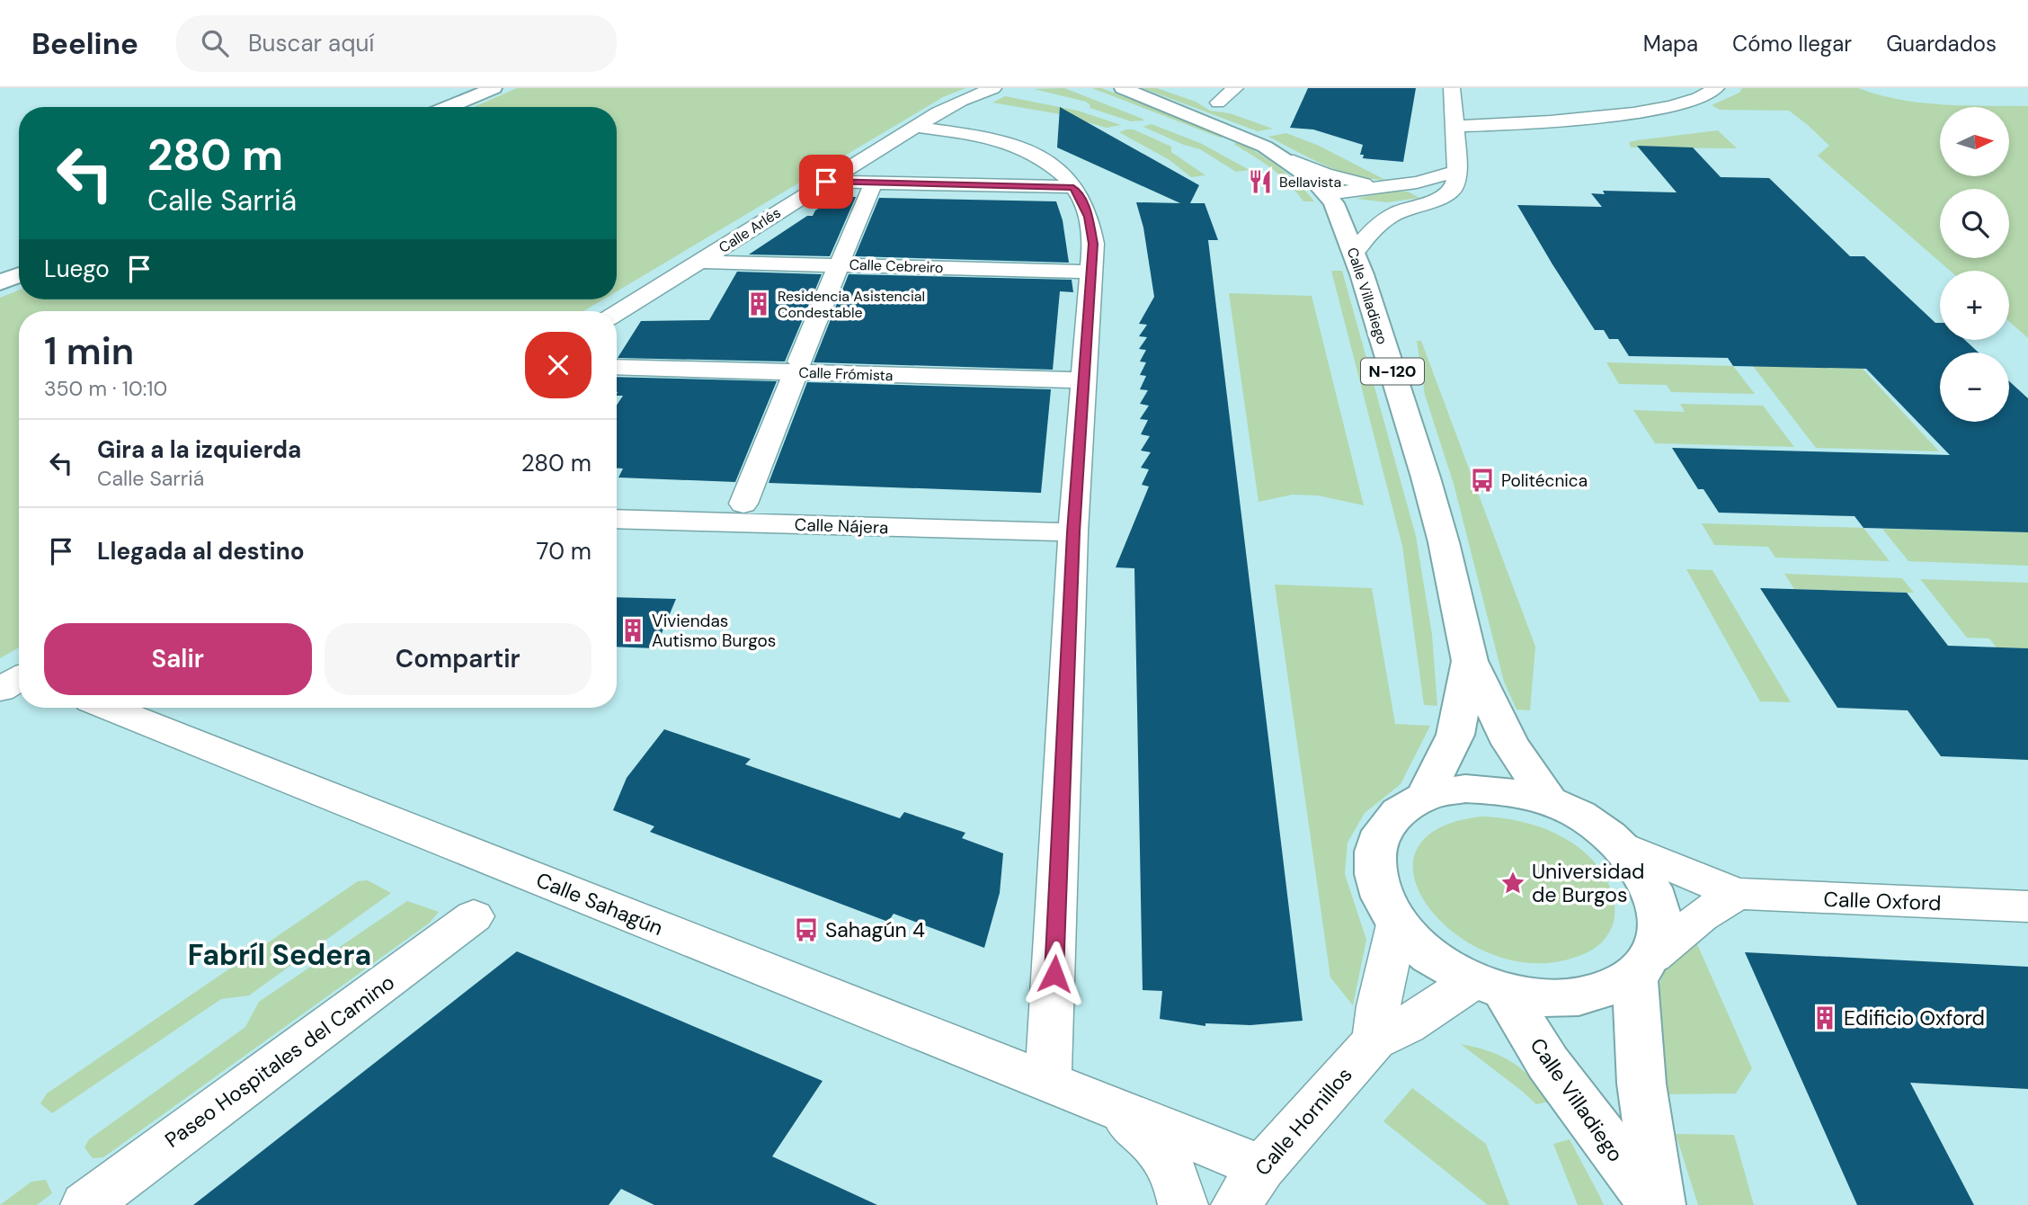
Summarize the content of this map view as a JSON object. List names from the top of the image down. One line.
{"streets":{"main road":["Calle Villadiego","N-120"],"street":["Calle Arlés","Calle Cebreiro","Calle Frómista","Calle Nájera","Calle Oxford","Calle Sahagún","Paseo Hospitales del Camino","Calle Hornillos"]},"crossings":[["Calle Arlés","Calle Cebreiro"],["Calle Villadiego","Calle Hornillos"],["Calle Sahagún","Calle Hornillos"]],"districts":["Fabríl Sedera"],"places":{"restaurant":["Bellavista"],"building":["Residencia Asistencial Condestable","Viviendas Autismo Burgos","Edificio Oxford"],"bus stop":["Politécnica","Sahagún 4"],"place":["Universidad de Burgos"]},"north":"right","page":{"header":"Beeline","search":"Buscar aquí","nav":["Mapa","Cómo llegar","Guardados"],"map_buttons":["+","−"],"turn":["280 m","Calle Sarriá"],"then":"Luego","heading":["1 min","350 m · 10:10"],"list":[{"name":"Gira a la izquierda","note":"Calle Sarriá","value":"280 m"},{"name":"Llegada al destino","value":"70 m"}],"buttons":["Salir","Compartir"]}}
